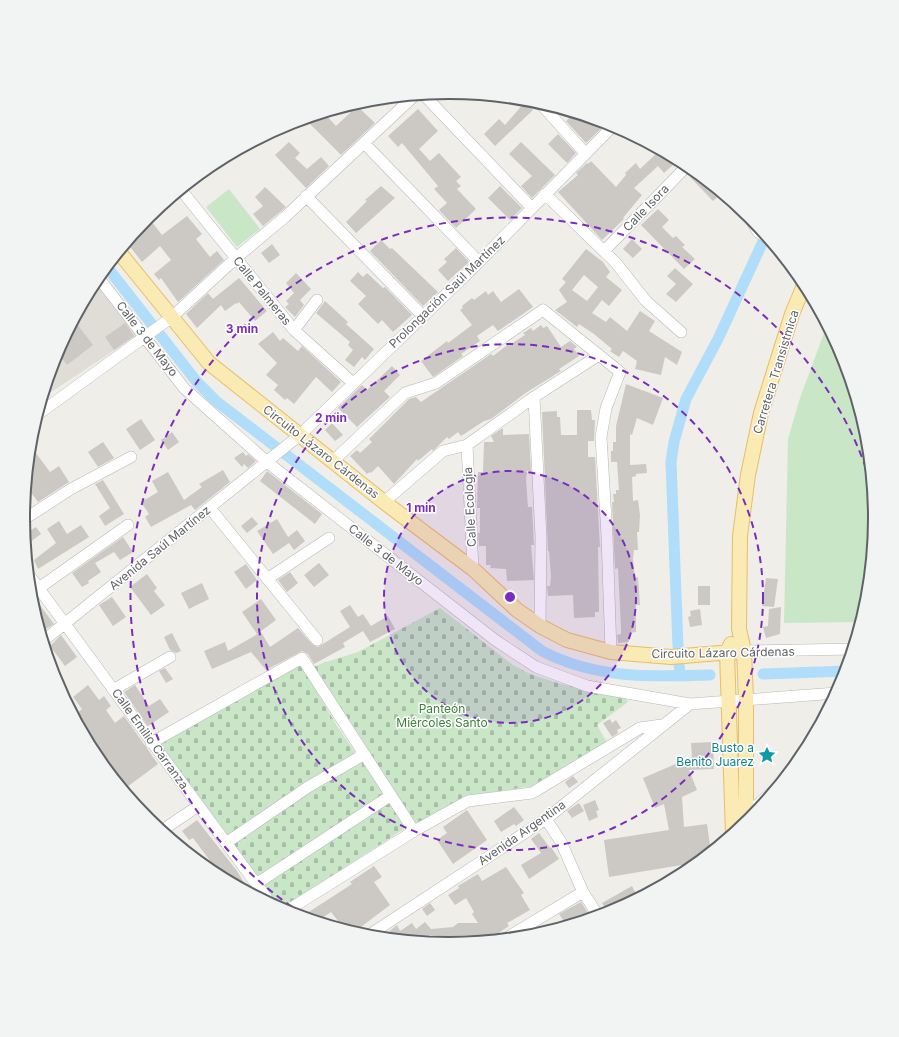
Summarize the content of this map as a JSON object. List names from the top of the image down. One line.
{"streets":{"main road":["Carretera Transistmica","Circuito Lázaro Cárdenas"],"street":["Calle Isora","Calle Palmeras","Prolongación Saúl Martínez","Calle 3 de Mayo","Calle Ecología","Avenida Saúl Martínez","Calle Emilio Carranza","Avenida Argentina"]},"crossings":[["Calle Palmeras","Prolongación Saúl Martínez"],["Prolongación Saúl Martínez","Circuito Lázaro Cárdenas"],["Prolongación Saúl Martínez","Avenida Saúl Martínez"],["Calle 3 de Mayo","Avenida Saúl Martínez"],["Calle 3 de Mayo","Avenida Argentina"],["Circuito Lázaro Cárdenas","Calle Ecología"],["Avenida Saúl Martínez","Calle Emilio Carranza"]],"parks":["Panteón Miércoles Santo"],"places":{"place":["Busto a Benito Juarez"]},"rings":["3 min","2 min","1 min"]}
